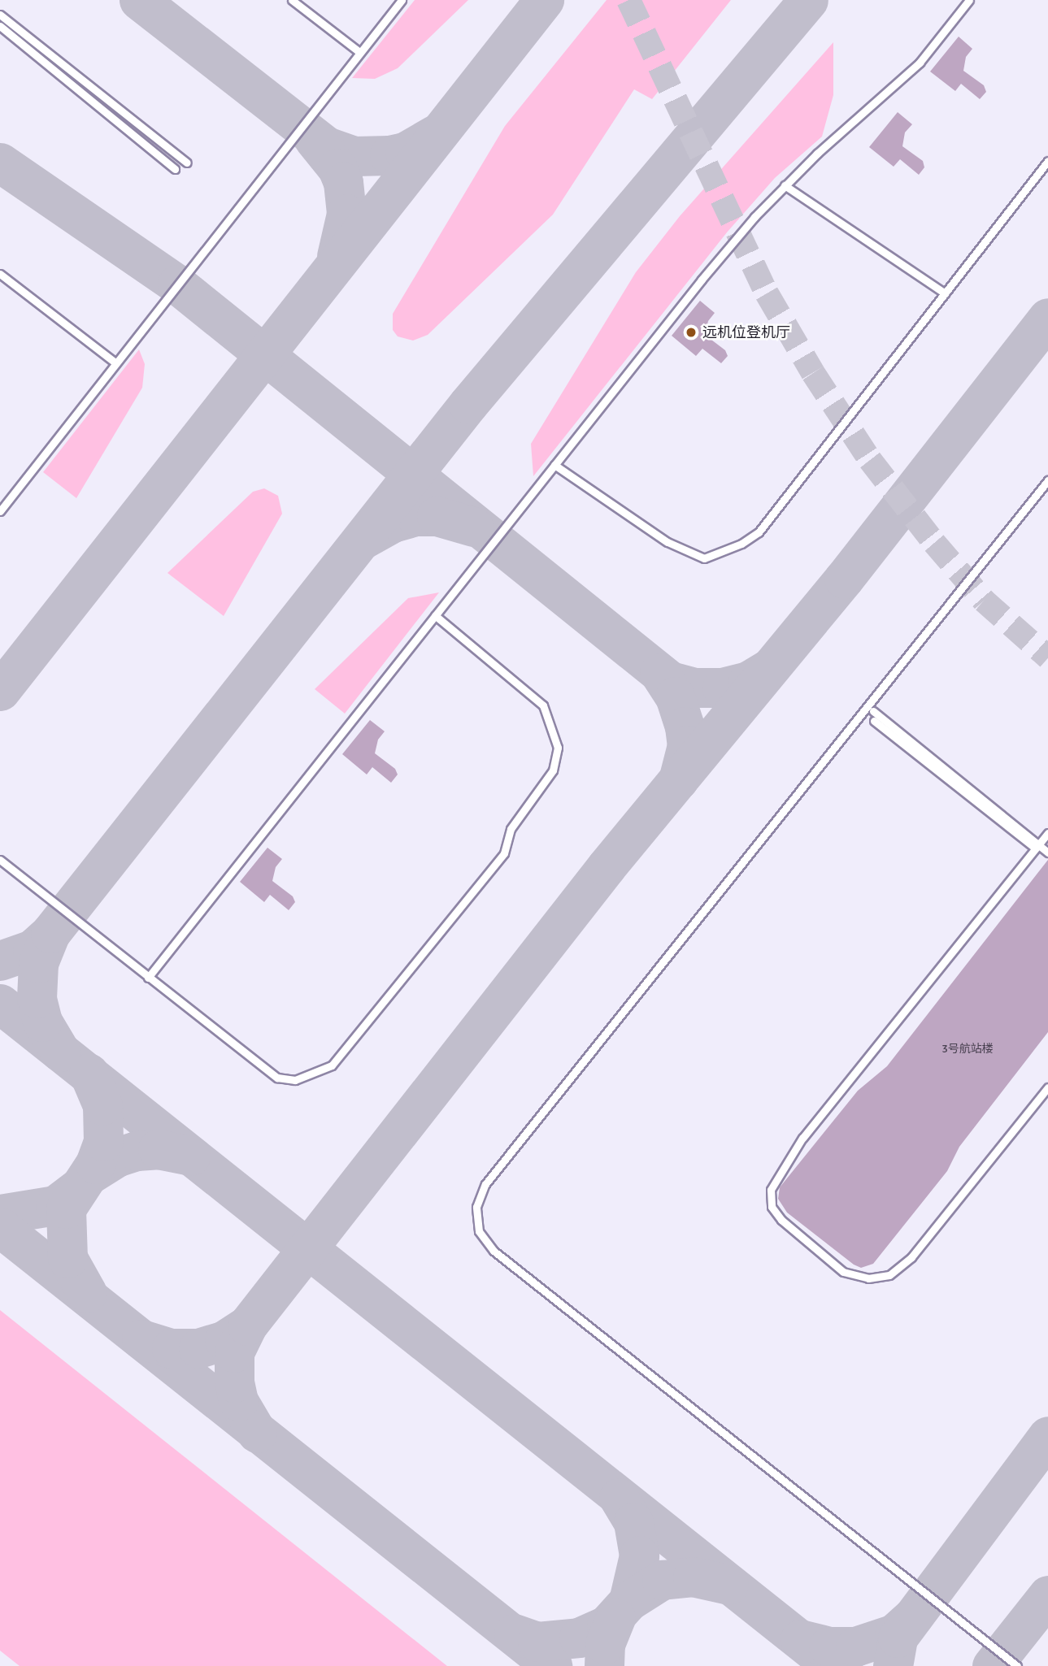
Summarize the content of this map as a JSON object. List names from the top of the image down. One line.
{"places":["远机位登机厅"],"house_numbers":["3号航站楼"]}
